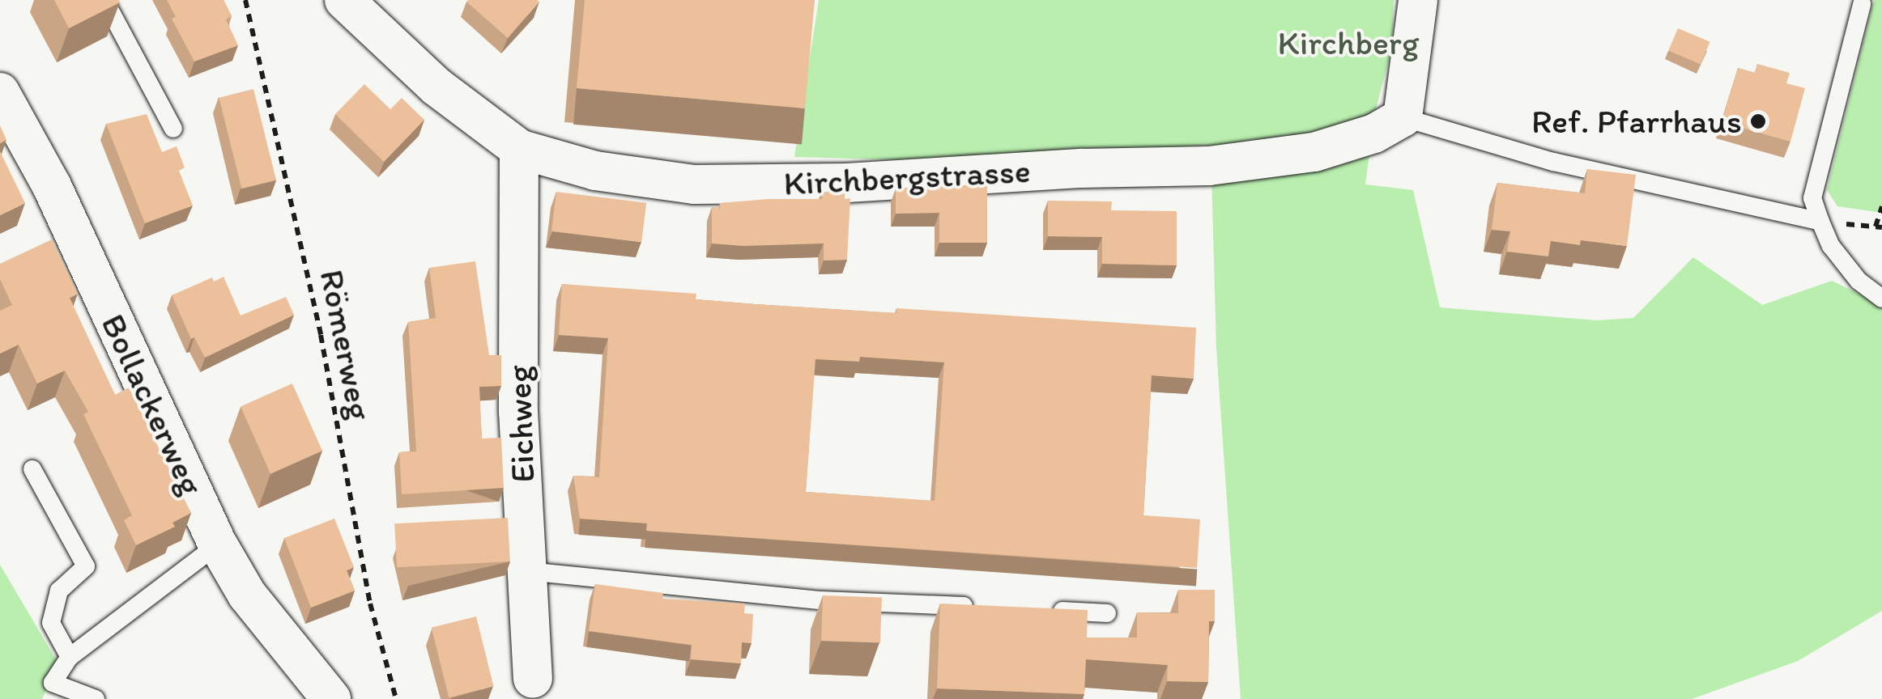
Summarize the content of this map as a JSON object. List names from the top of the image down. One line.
{"streets":{"street":["Kirchbergstrasse","Bollackerweg","Eichweg"],"path":["Römerweg"]},"crossings":[["Kirchbergstrasse","Eichweg"]],"parks":["Kirchberg"],"places":["Ref. Pfarrhaus"]}
